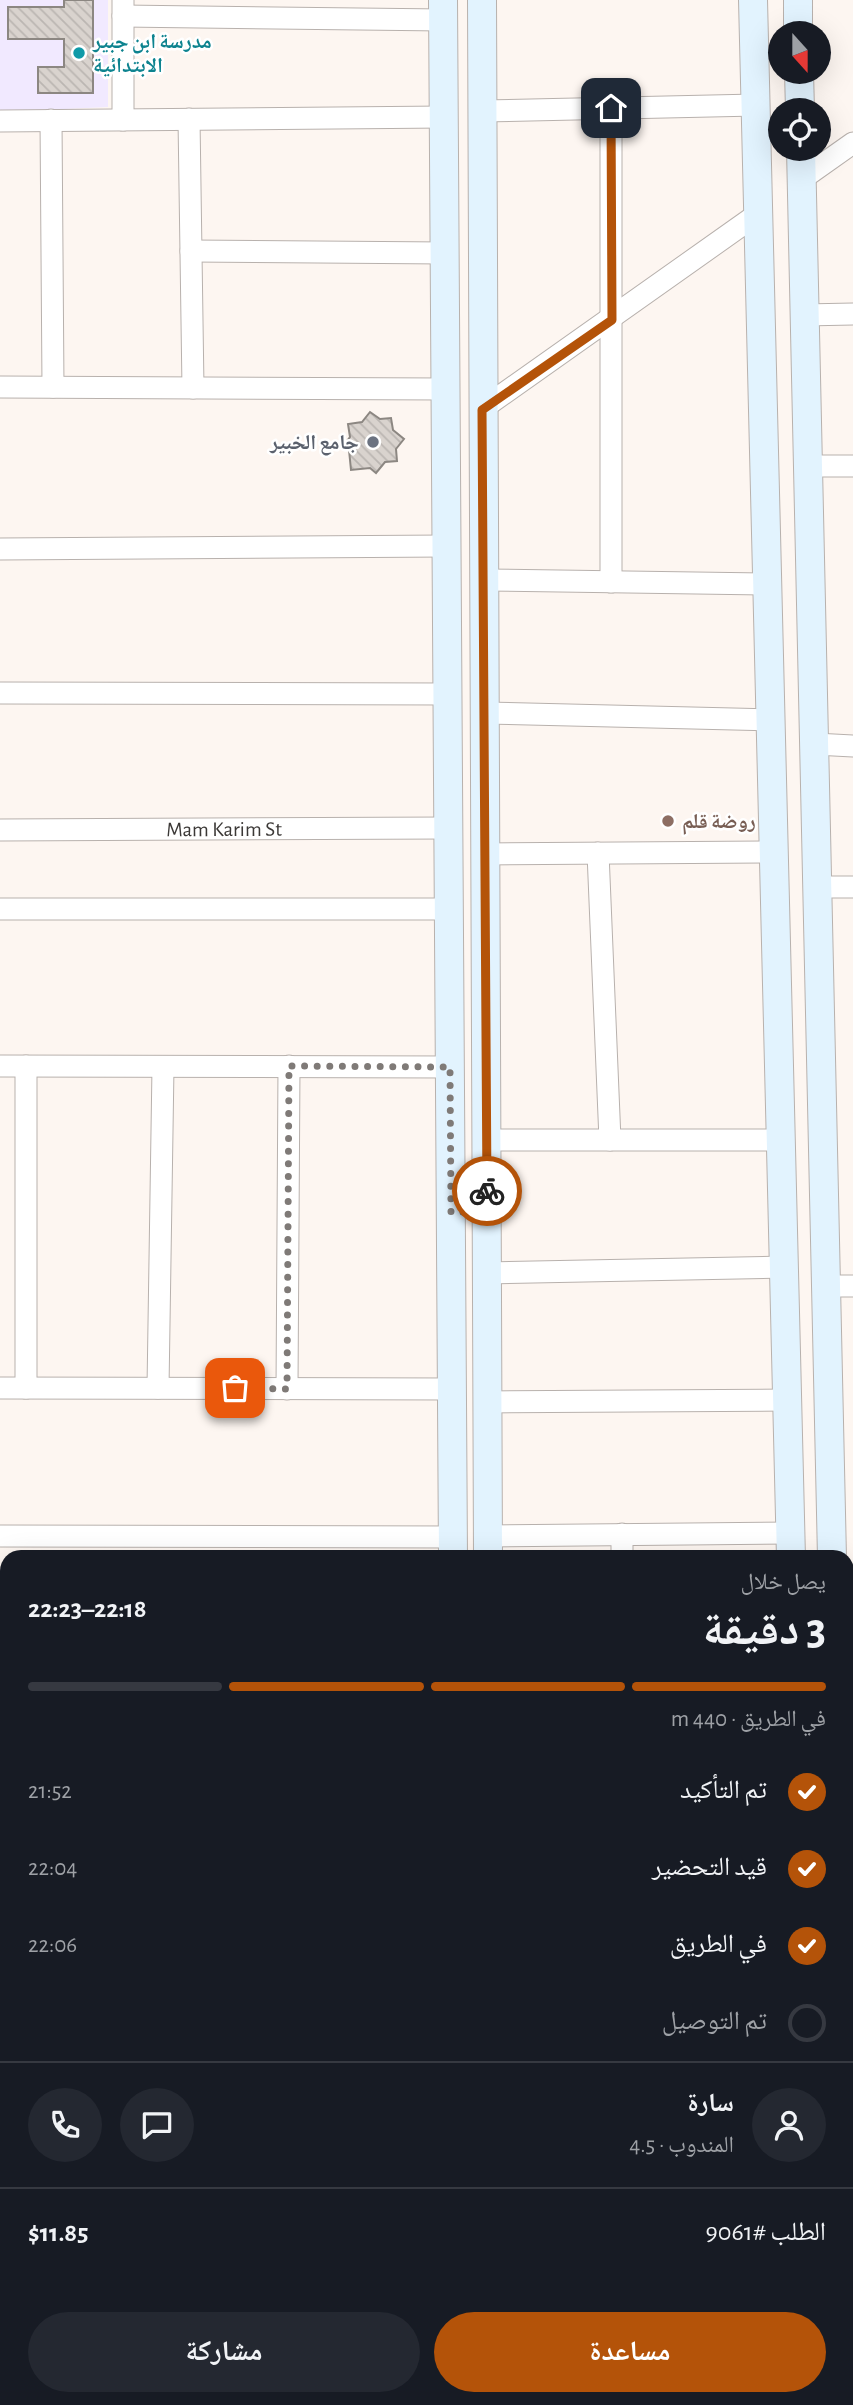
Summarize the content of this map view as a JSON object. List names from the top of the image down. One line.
{"streets":{"street":["Mam Karim St"]},"places":["مدرسة ابن جبير الابتدائية","جامع الخبير","روضة قلم"],"north":"bottom","page":{"heading":["3 دقيقة","يصل خلال","22:18–22:23"],"panel":["سارة","المندوب · 4.5","الطلب #9061","$11.85"],"bar":"في الطريق · 440 m","list":[["تم التأكيد","21:52"],["قيد التحضير","22:04"],["في الطريق","22:06"],"تم التوصيل"],"buttons":["مساعدة","مشاركة"]}}
